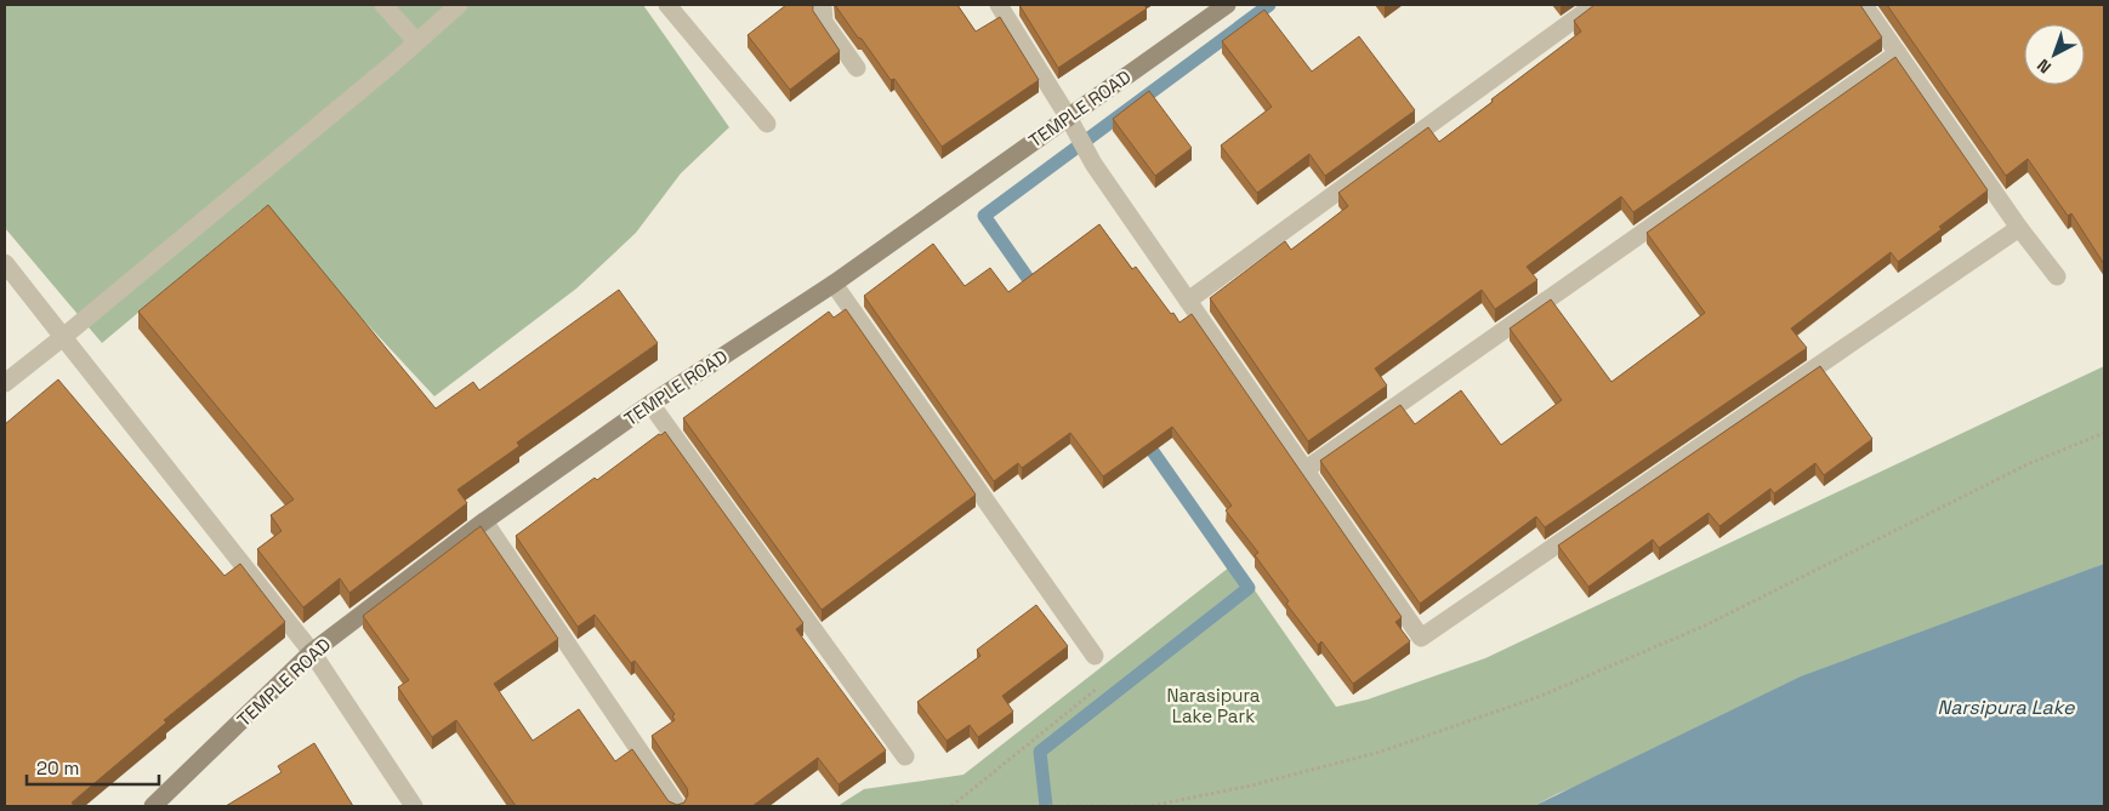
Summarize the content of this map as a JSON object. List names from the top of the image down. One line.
{"streets":{"street":["TEMPLE ROAD"]},"water":["Narsipura Lake"],"parks":["Narasipura Lake Park"],"scale_bar":"20 m","north":"bottom left"}
